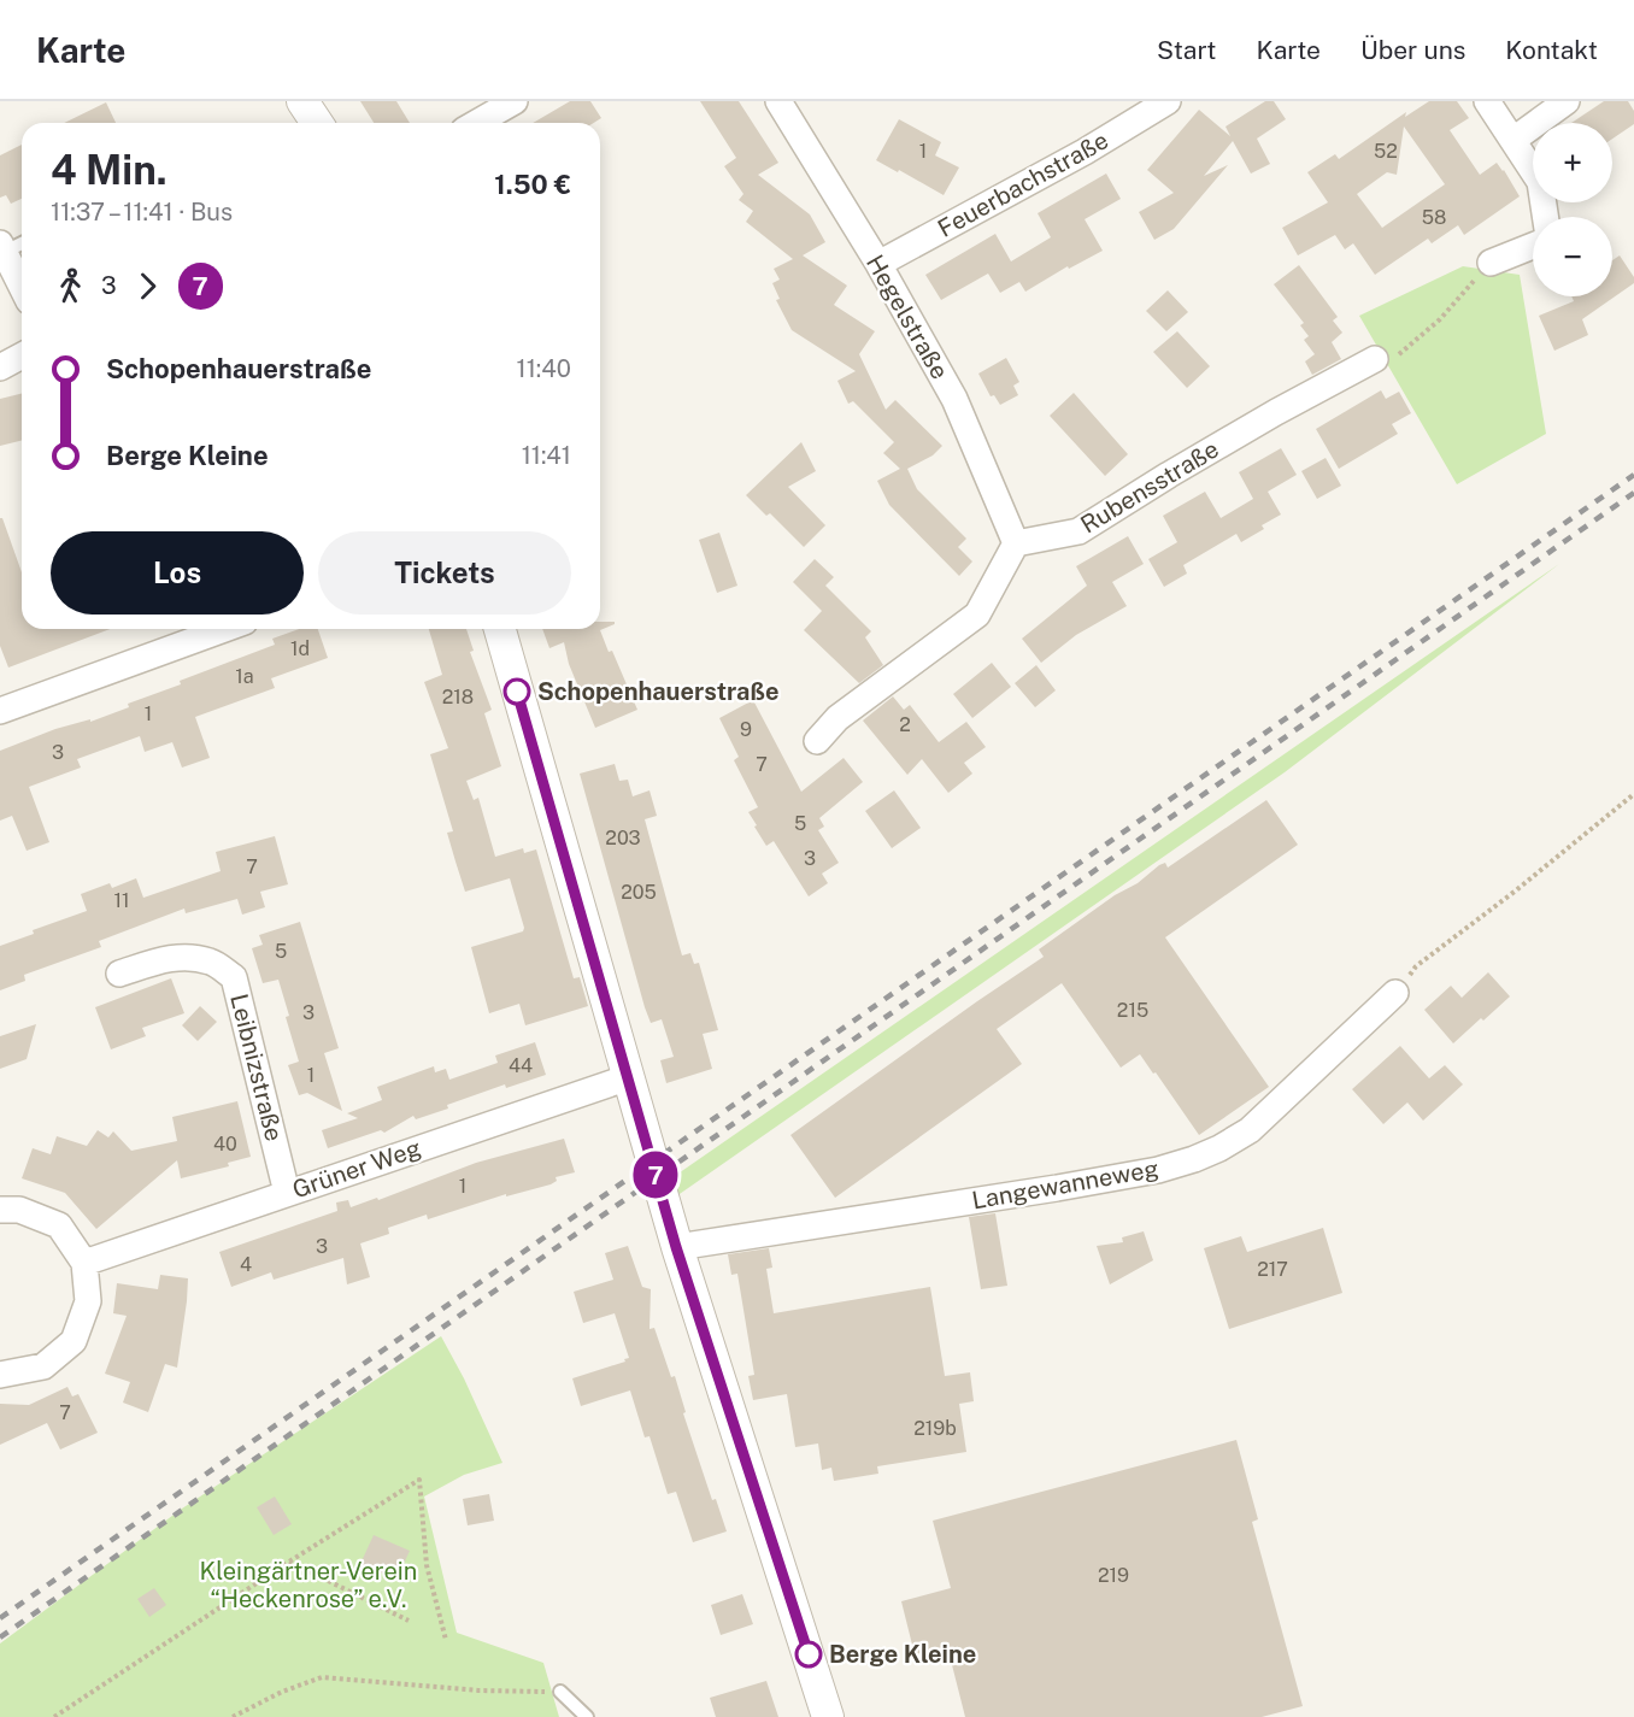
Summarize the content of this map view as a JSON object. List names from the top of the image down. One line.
{"streets":{"street":["Feuerbachstraße","Hegelstraße","Rubensstraße","Leibnizstraße","Grüner Weg","Langewanneweg"]},"crossings":[["Feuerbachstraße","Hegelstraße"],["Hegelstraße","Rubensstraße"],["Leibnizstraße","Grüner Weg"]],"parks":["Kleingärtner-Verein “Heckenrose” e.V."],"places":["Schopenhauerstraße","Berge Kleine"],"lines":["bus line 7"],"house_numbers":["1","52","58","1d","1a","218","1","2","9","3","7","5","203","3","7","205","11","5","215","3","44","1","40","1","3","4","217","7","219b","219"],"page":{"header":"Karte","nav":["Start","Karte","Über uns","Kontakt"],"on_map":"7","map_buttons":["+","−"],"heading":["4 Min.","11:37 – 11:41 · Bus","1.50 €"],"legs":["3","7"],"list":[{"name":"Schopenhauerstraße","value":"11:40"},{"name":"Berge Kleine","value":"11:41"}],"buttons":["Los","Tickets"]}}
